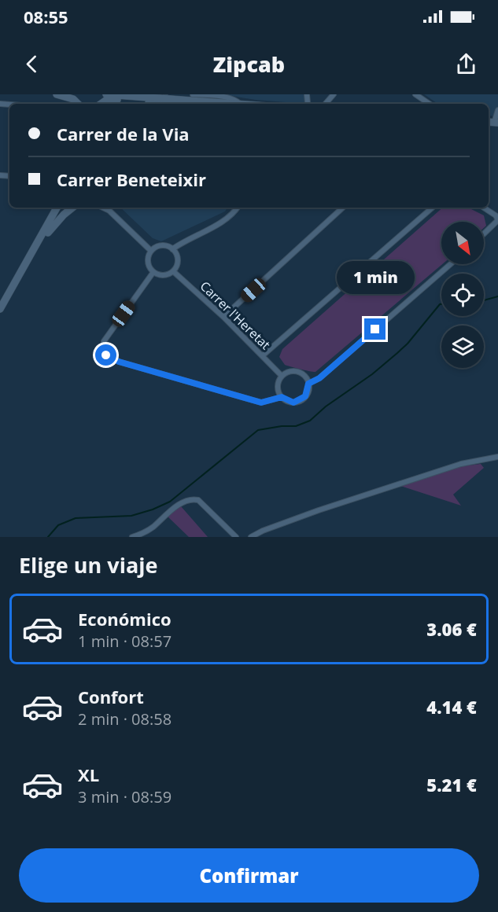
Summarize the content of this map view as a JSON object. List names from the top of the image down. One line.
{"streets":{"street":["Carrer l'Heretat"]},"north":"bottom right","page":{"status":"08:55","header":"Zipcab","banner":["Carrer de la Via","Carrer Beneteixir"],"bubble":"1 min","heading":"Elige un viaje","list":[{"name":"Económico","note":"1 min · 08:57","value":"3.06 €"},{"name":"Confort","note":"2 min · 08:58","value":"4.14 €"},{"name":"XL","note":"3 min · 08:59","value":"5.21 €"}],"buttons":"Confirmar"}}
